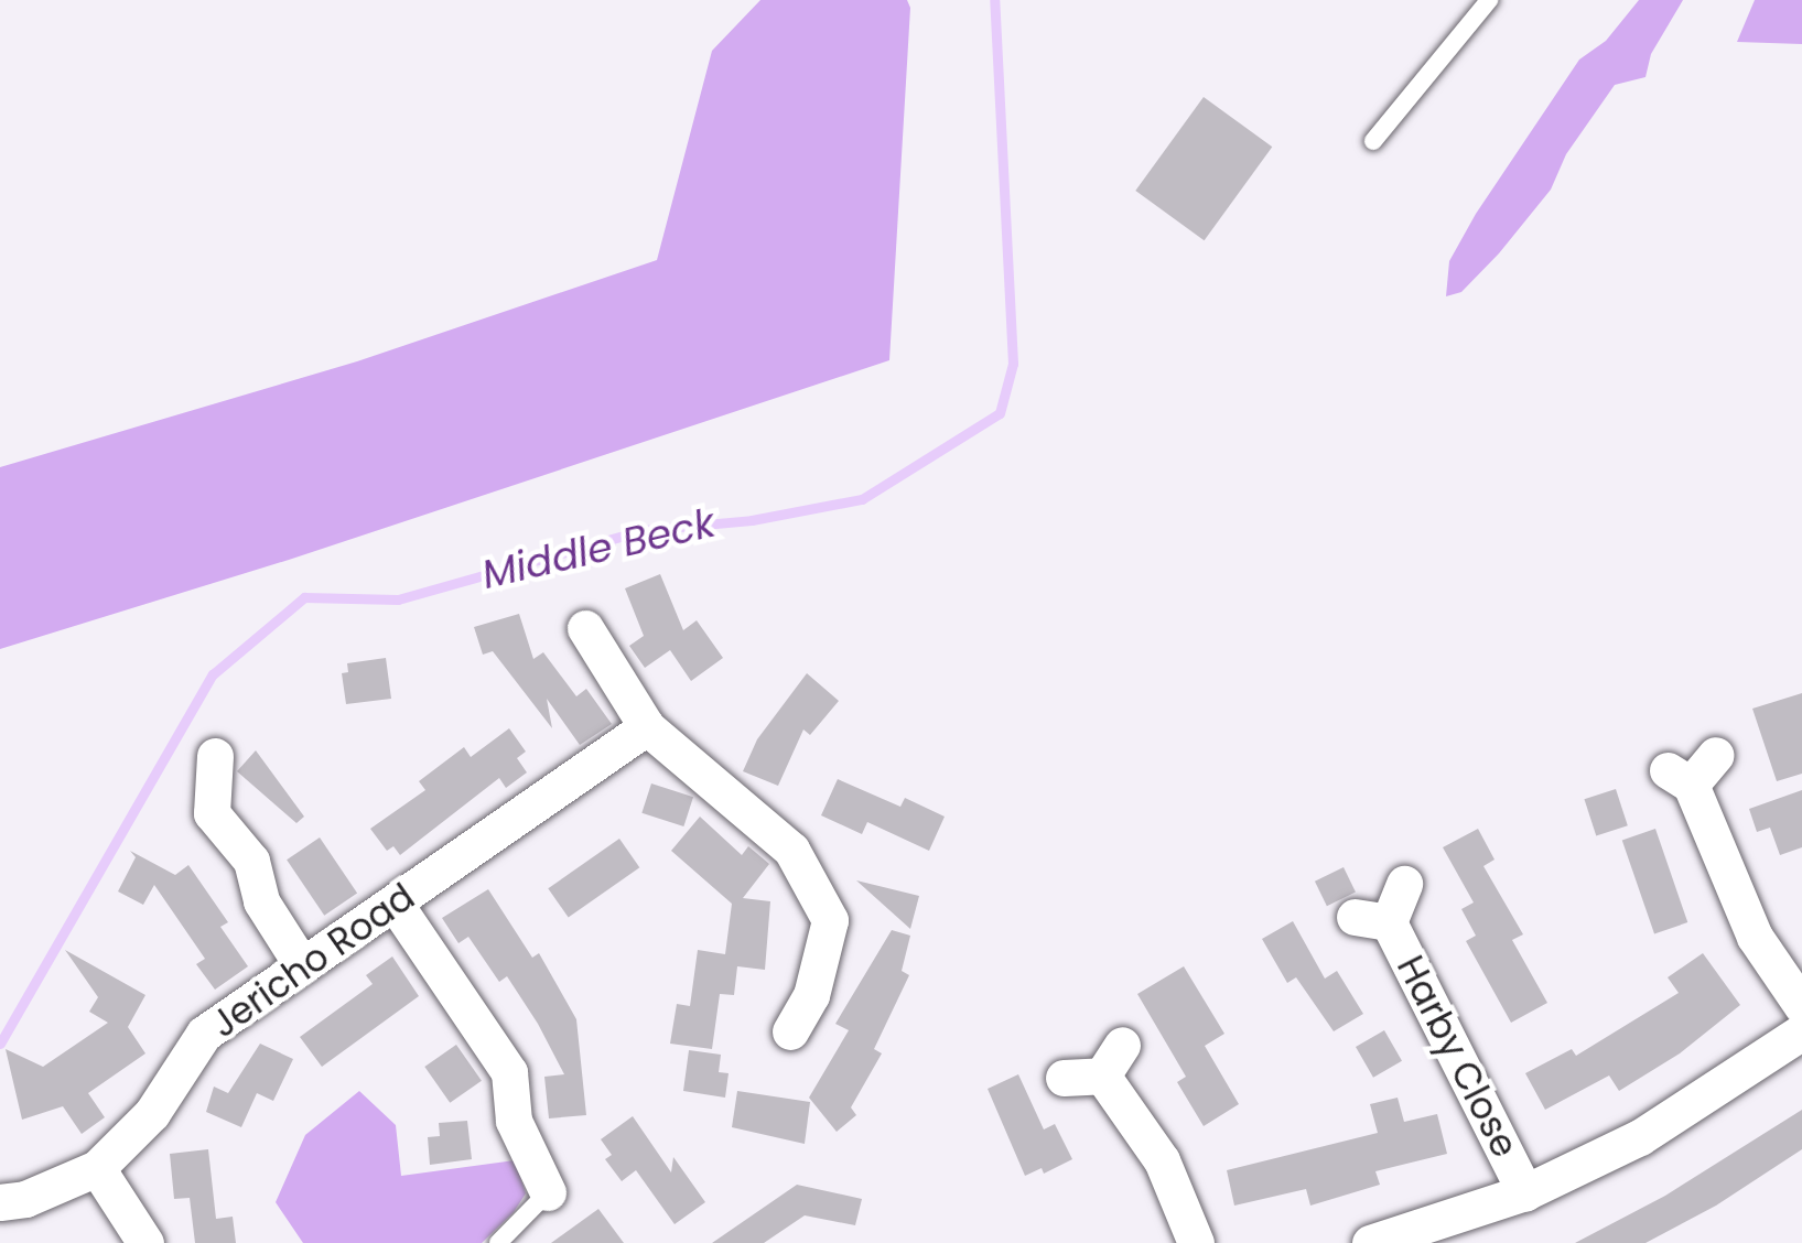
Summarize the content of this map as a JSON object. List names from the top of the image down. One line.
{"streets":{"street":["Jericho Road","Harby Close"]},"water":["Middle Beck"]}
